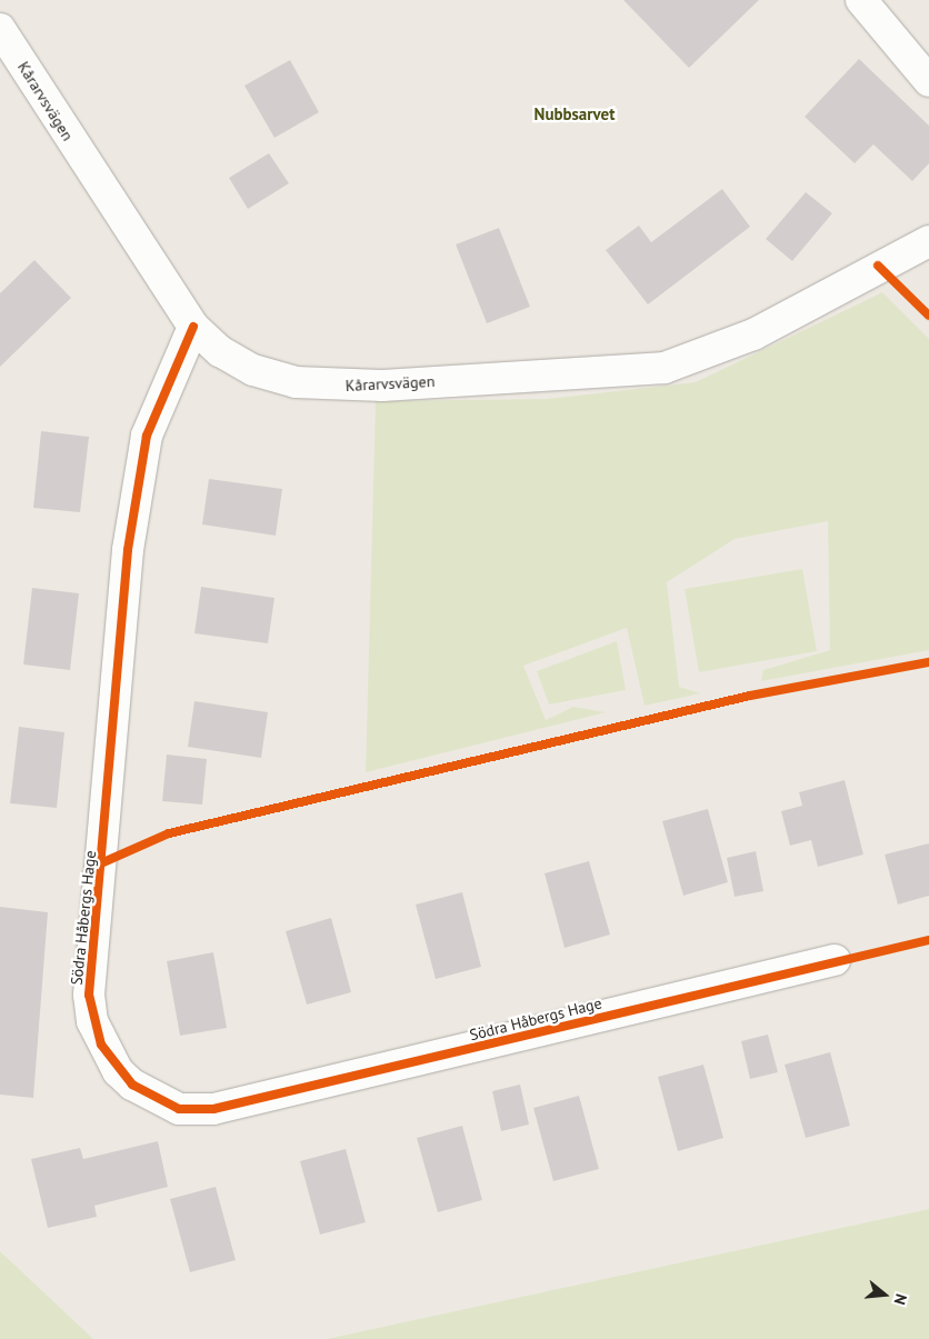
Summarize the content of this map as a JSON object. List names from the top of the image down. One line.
{"streets":{"street":["Kårarvsvägen","Södra Håbergs Hage"]},"crossings":[["Kårarvsvägen","Södra Håbergs Hage"]],"districts":["Nubbsarvet"],"north":"right"}
